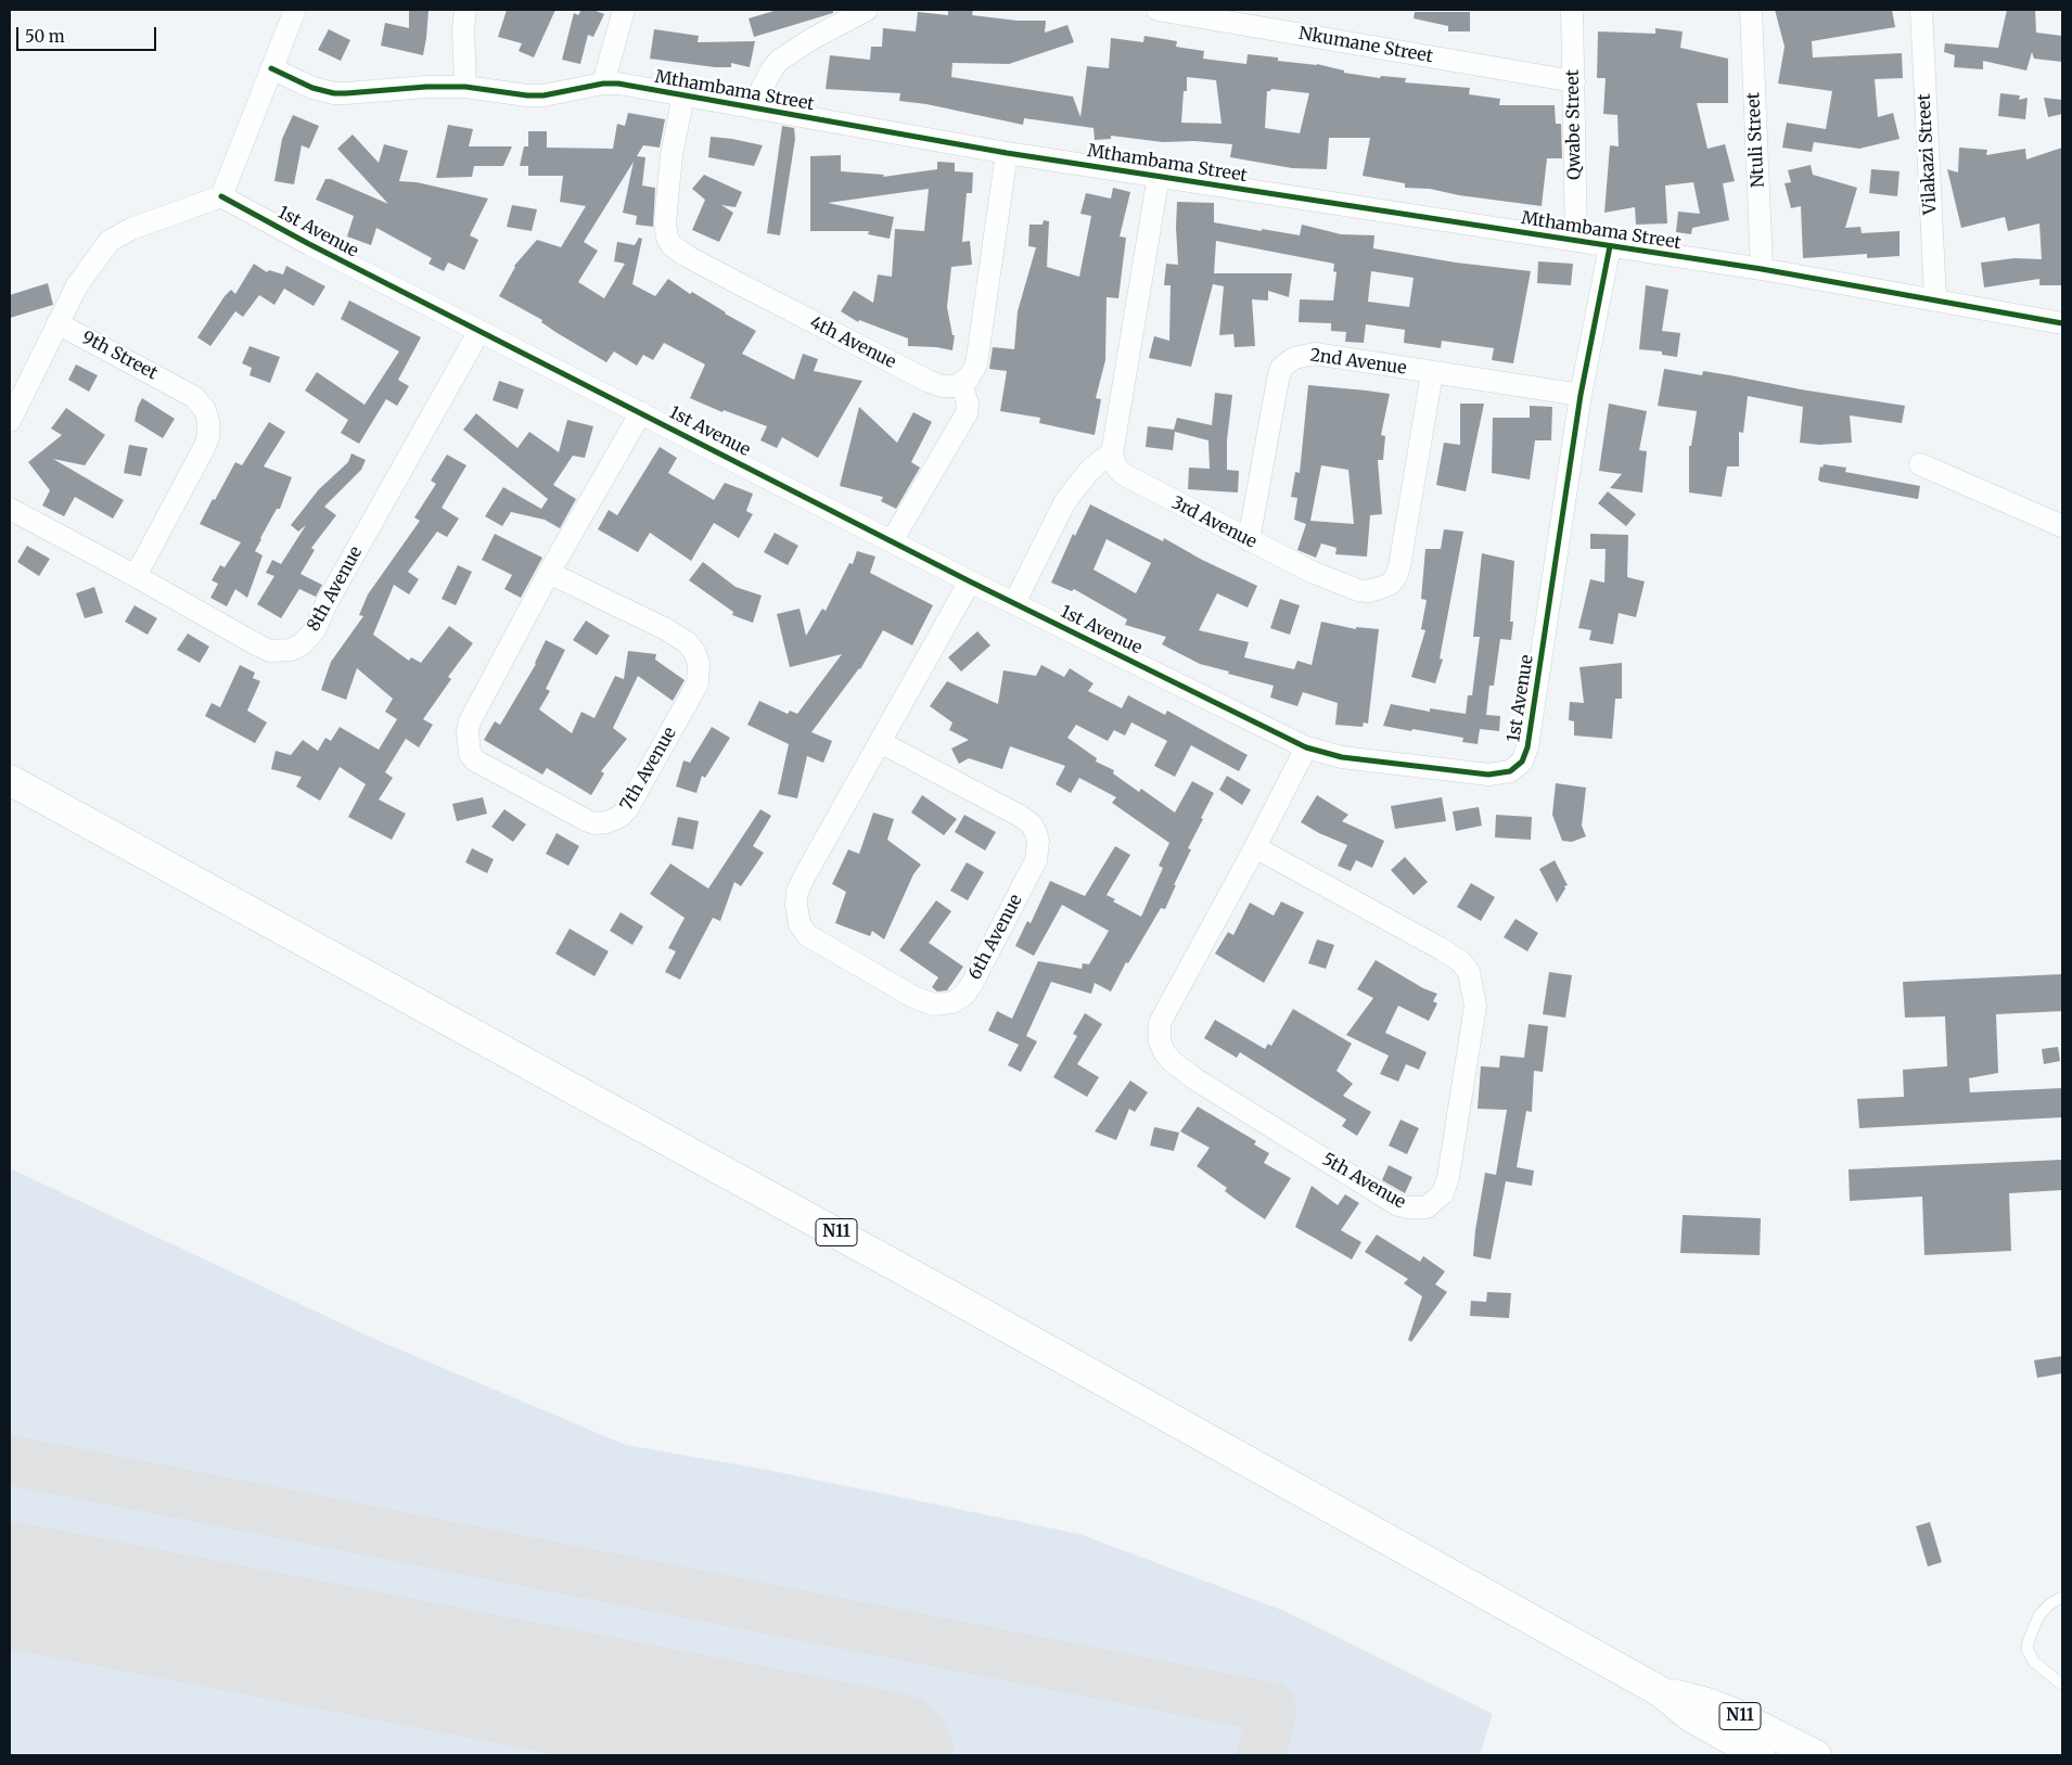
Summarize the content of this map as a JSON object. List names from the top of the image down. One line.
{"streets":{"highway":["N11"],"street":["Nkumane Street","Mthambama Street","Qwabe Street","Ntuli Street","Vilakazi Street","1st Avenue","4th Avenue","9th Street","2nd Avenue","3rd Avenue","8th Avenue","7th Avenue","6th Avenue","5th Avenue"]},"crossings":[["Nkumane Street","Qwabe Street"],["Mthambama Street","Qwabe Street"],["Mthambama Street","Ntuli Street"],["Mthambama Street","Vilakazi Street"],["Mthambama Street","1st Avenue"],["Mthambama Street","4th Avenue"],["1st Avenue","2nd Avenue"],["1st Avenue","8th Avenue"],["1st Avenue","7th Avenue"],["1st Avenue","6th Avenue"],["1st Avenue","5th Avenue"],["9th Street","8th Avenue"],["2nd Avenue","3rd Avenue"]],"scale_bar":"50 m"}
